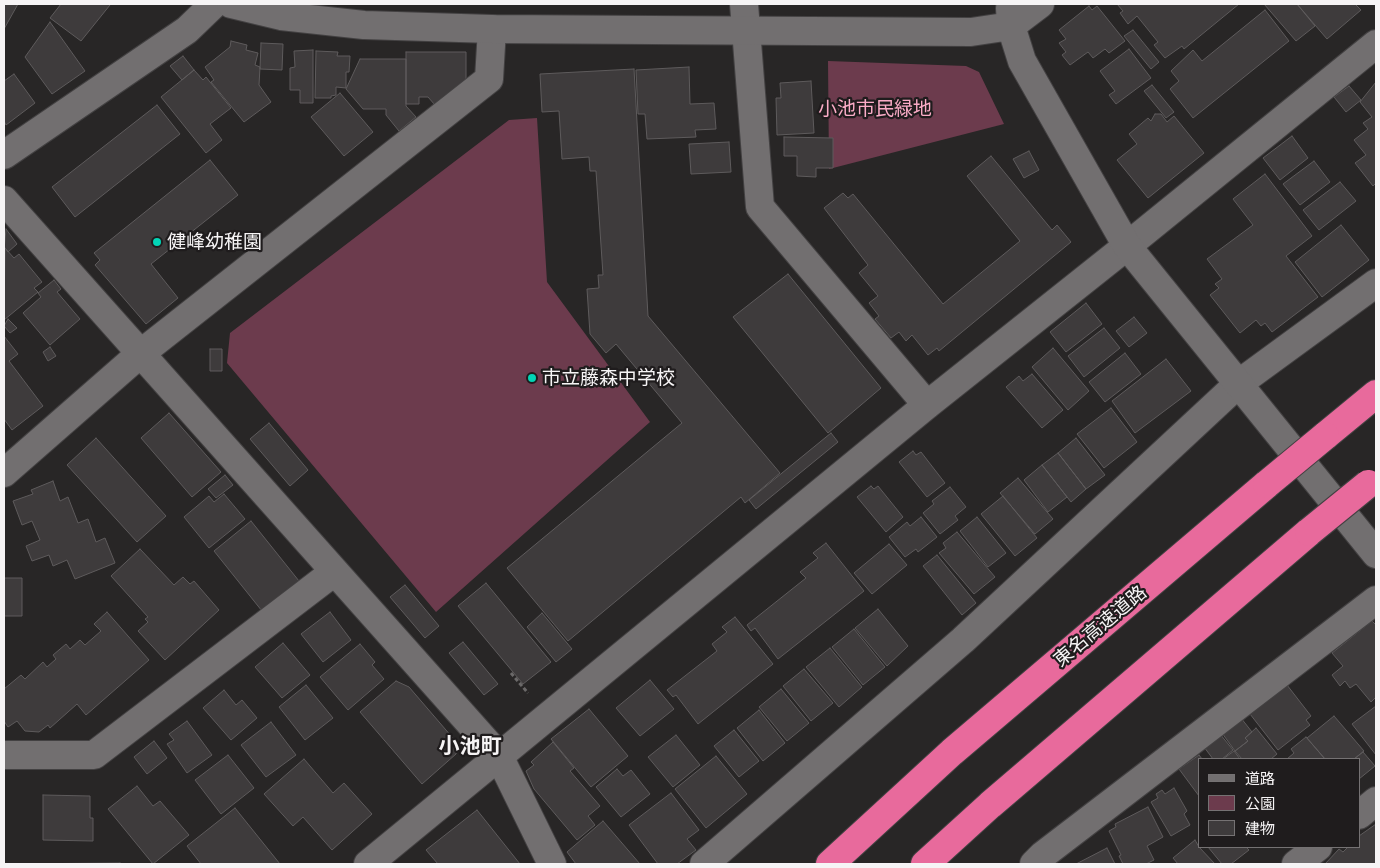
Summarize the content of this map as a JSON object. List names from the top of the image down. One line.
{"streets":{"highway":["東名高速道路"]},"districts":["小池町"],"parks":["小池市民緑地"],"places":["健峰幼稚園","市立藤森中学校"],"legend":["道路","公園","建物"]}
